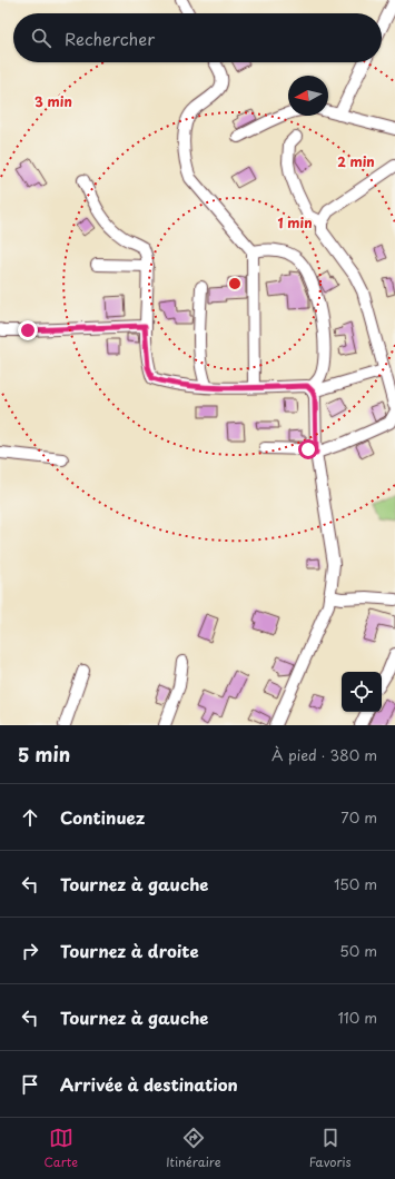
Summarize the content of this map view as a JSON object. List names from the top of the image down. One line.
{"north":"left","page":{"search":"Rechercher","heading":["5 min","À pied · 380 m"],"list":[["Continuez","70 m"],["Tournez à gauche","150 m"],["Tournez à droite","50 m"],["Tournez à gauche","110 m"],"Arrivée à destination"],"nav":["Carte","Itinéraire","Favoris"]},"rings":["3 min","2 min","1 min"]}
